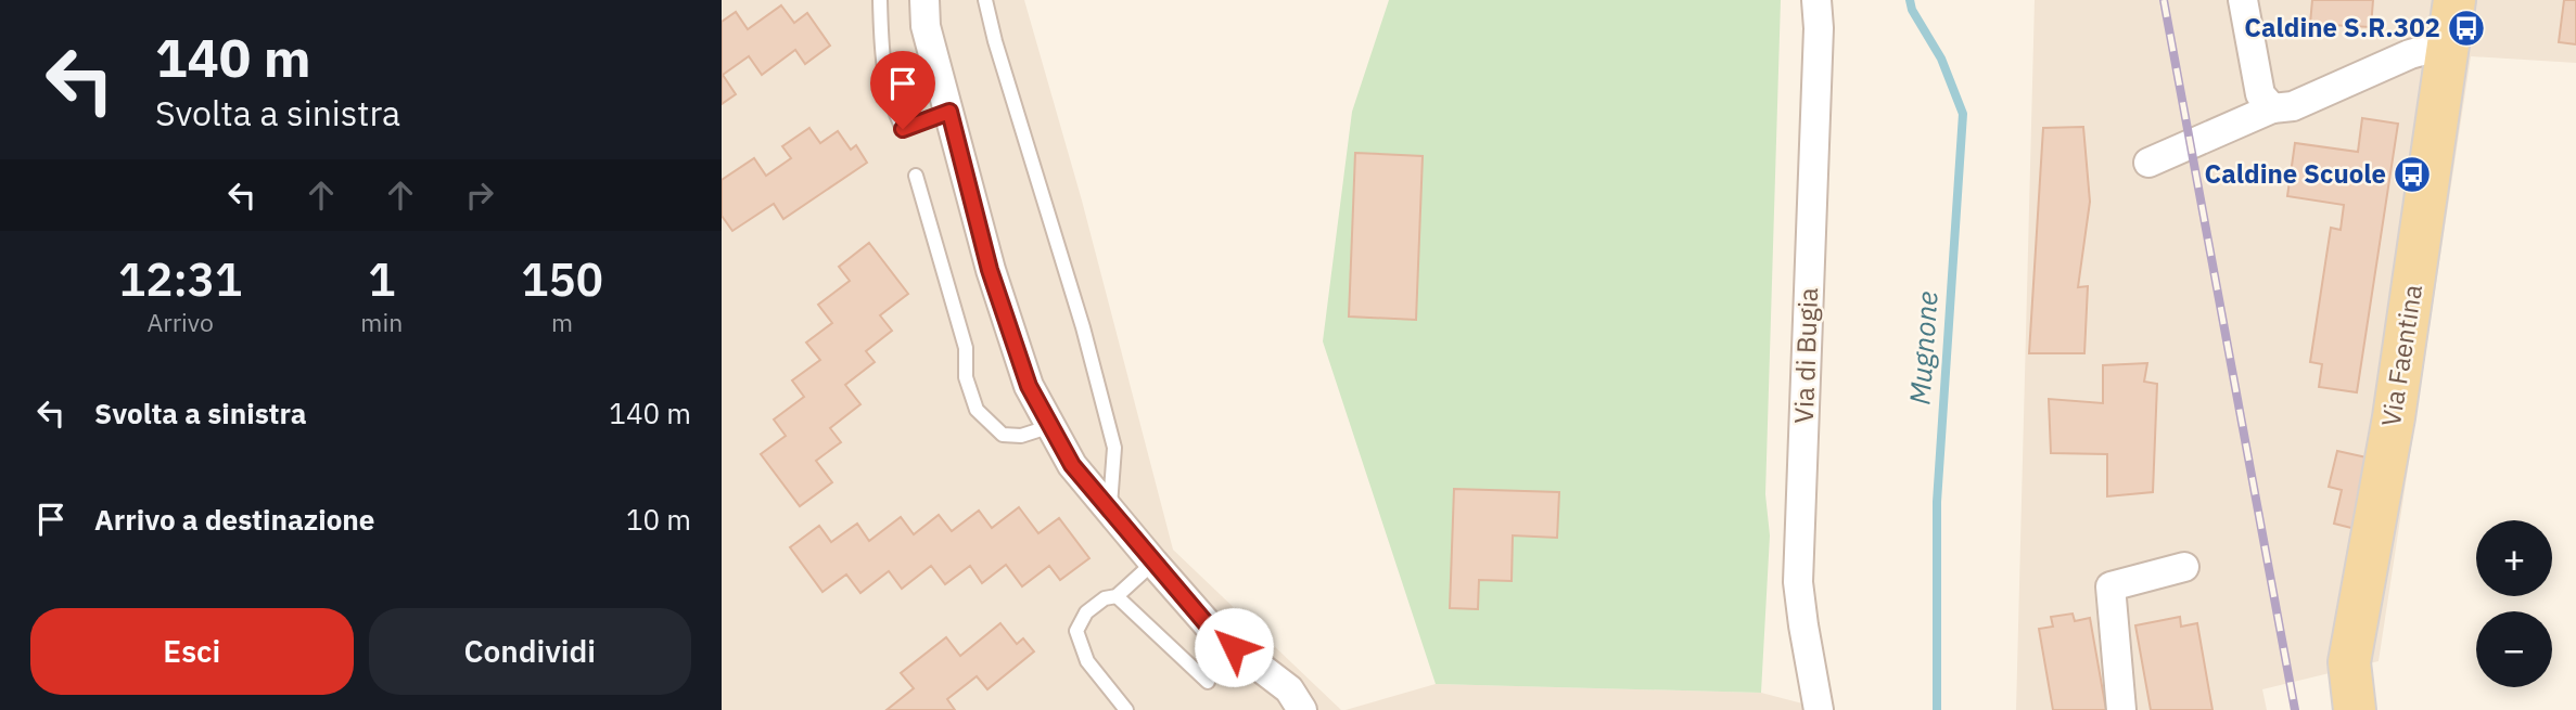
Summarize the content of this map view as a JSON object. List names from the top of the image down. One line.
{"streets":{"main road":["Via Faentina"],"street":["Via di Bugia"]},"water":["Mugnone"],"places":{"bus stop":["Caldine S.R.302","Caldine Scuole"]},"page":{"turn":["140 m","Svolta a sinistra"],"eta":["12:31","Arrivo","1","min","150","m"],"list":[{"name":"Svolta a sinistra","value":"140 m"},{"name":"Arrivo a destinazione","value":"10 m"}],"map_buttons":["+","−"],"buttons":["Esci","Condividi"]}}
